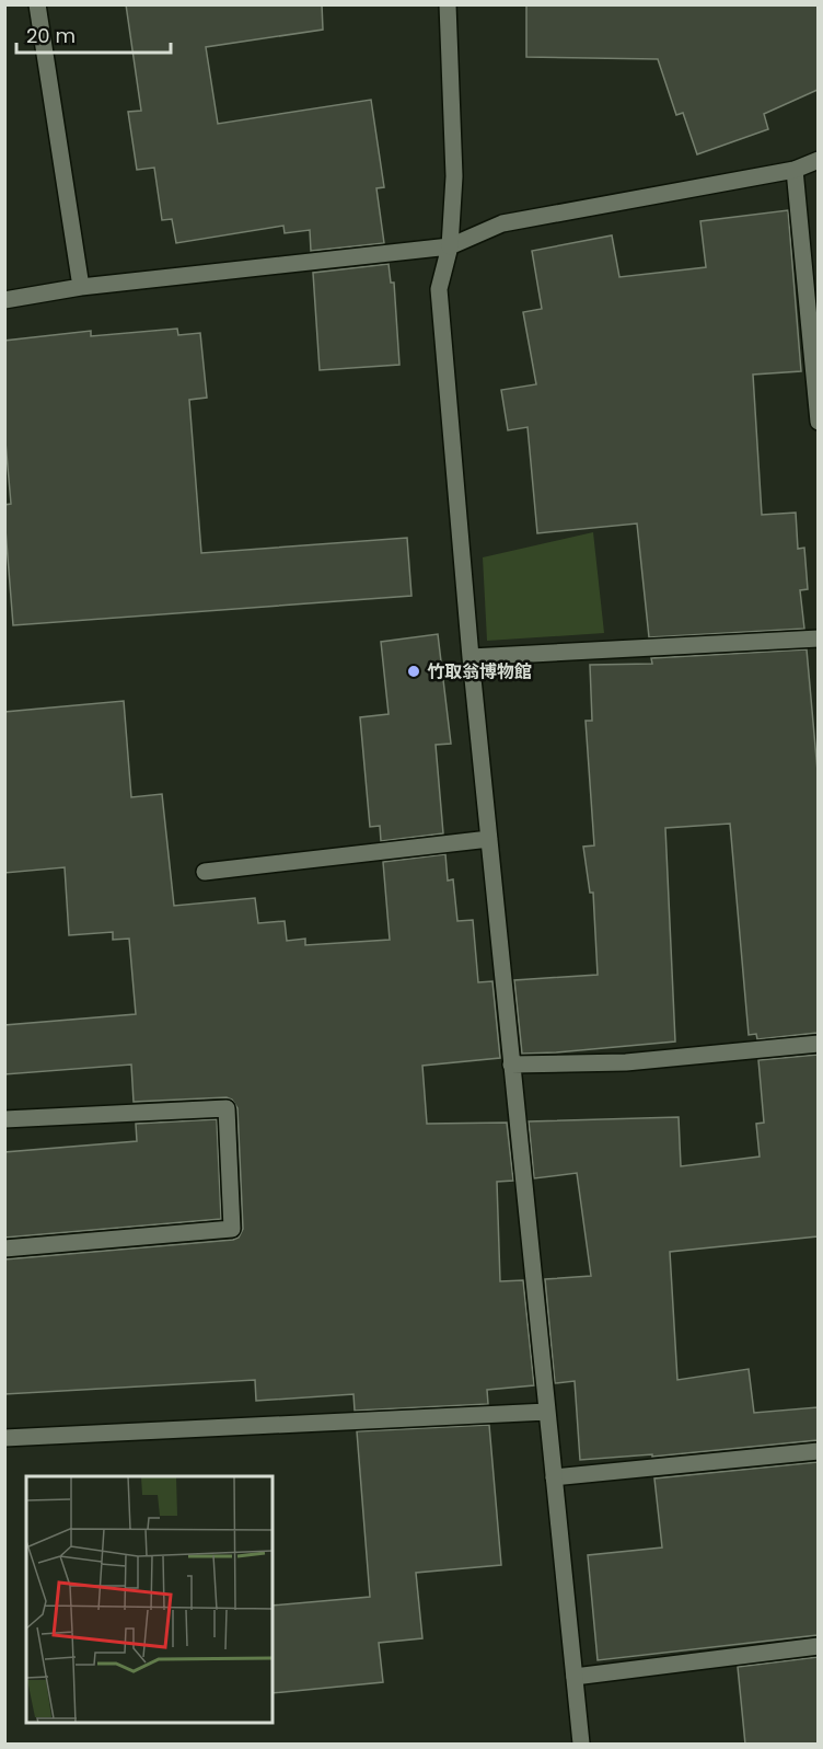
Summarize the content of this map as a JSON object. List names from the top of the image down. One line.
{"places":["竹取翁博物館"],"scale_bar":"20 m"}
